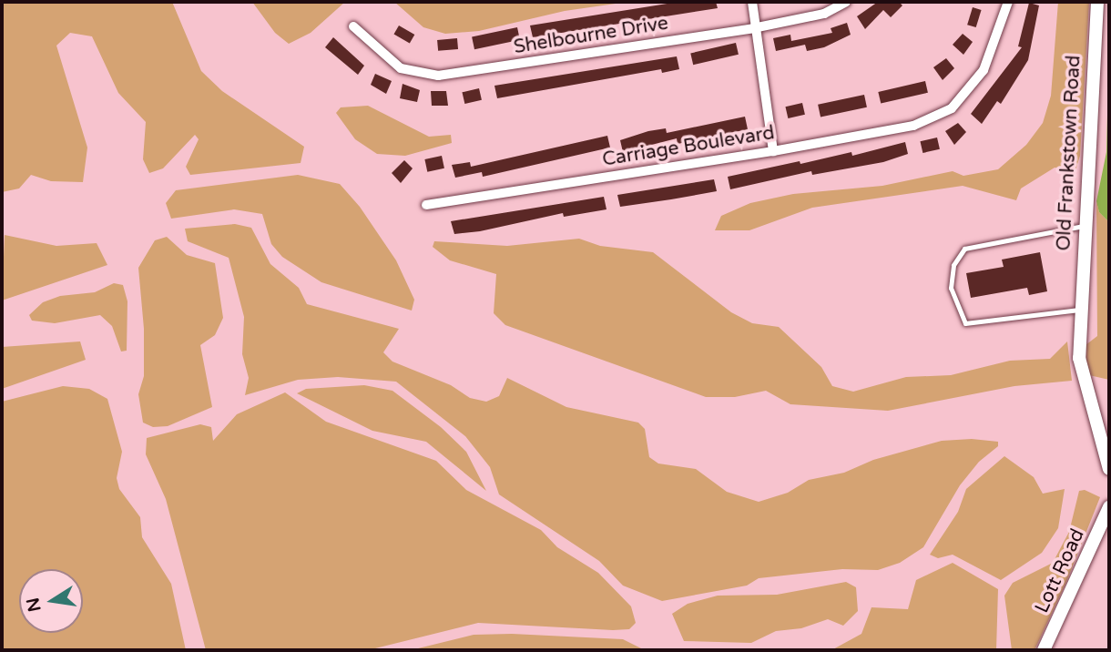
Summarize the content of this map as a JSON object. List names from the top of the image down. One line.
{"streets":{"street":["Shelbourne Drive","Carriage Boulevard","Old Frankstown Road","Lott Road"]},"north":"left"}
